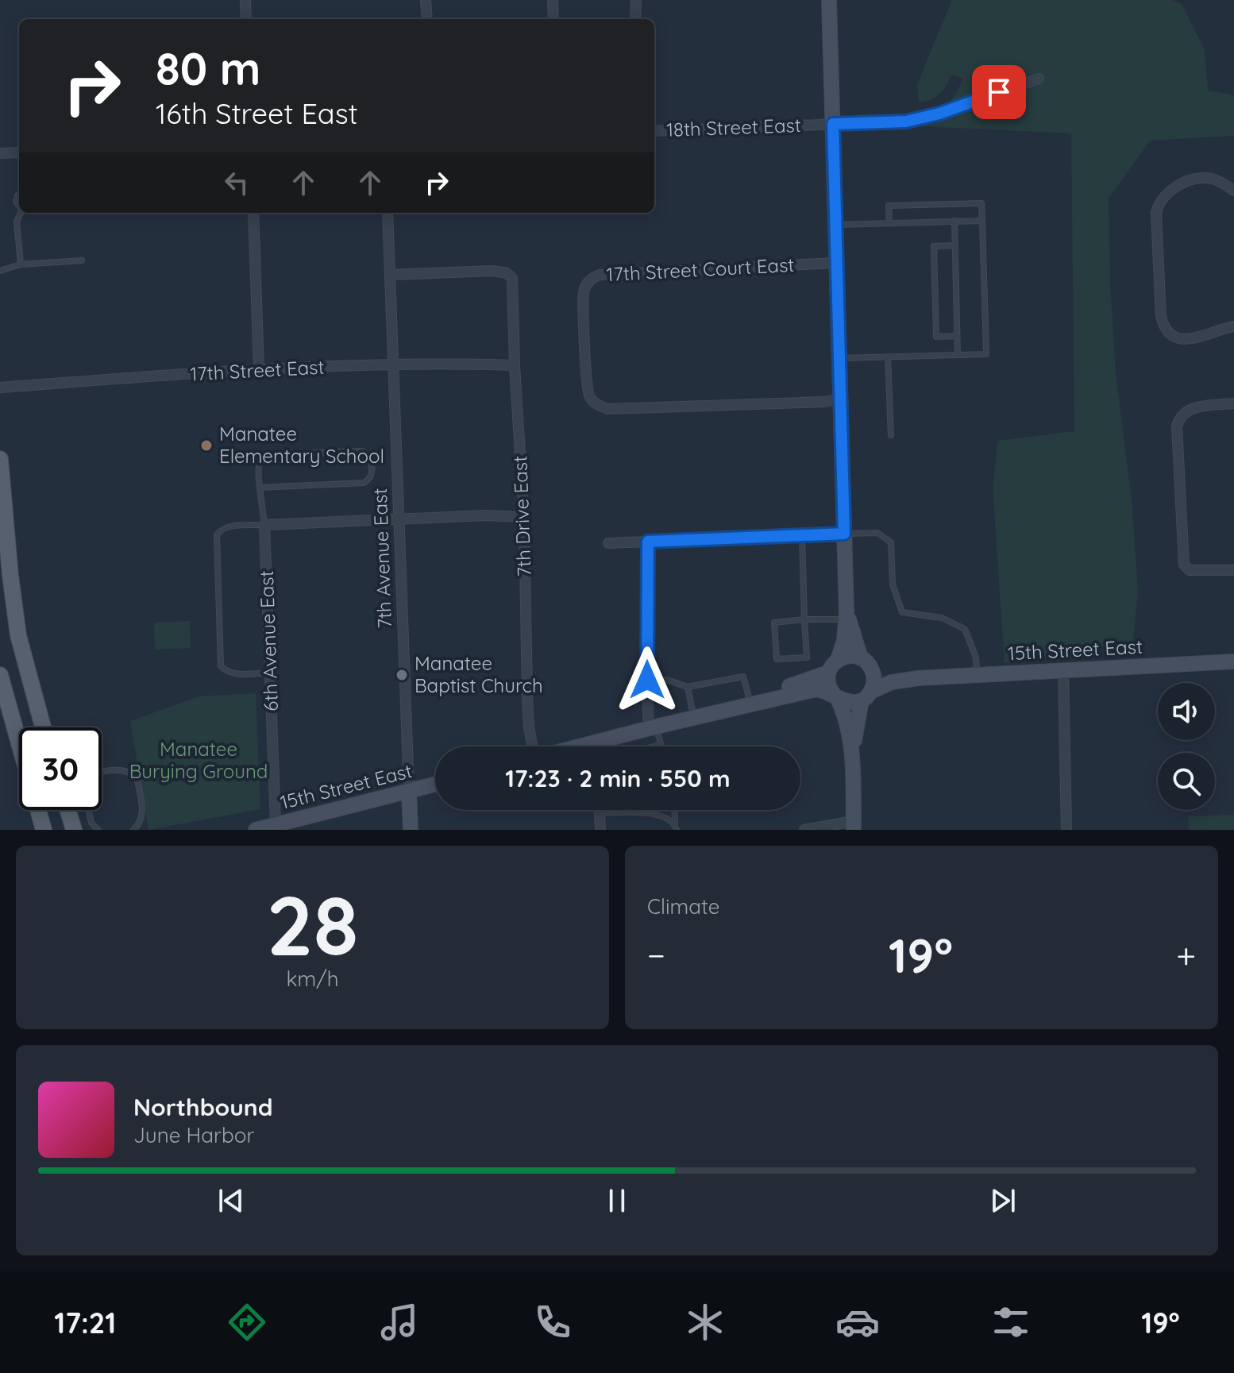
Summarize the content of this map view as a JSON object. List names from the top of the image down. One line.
{"streets":{"main road":["7th Avenue East","15th Street East"],"street":["18th Street East","17th Street Court East","17th Street East","7th Drive East","6th Avenue East"]},"crossings":[["17th Street East","7th Drive East"],["17th Street East","7th Avenue East"],["7th Drive East","7th Avenue East"],["7th Avenue East","15th Street East"],["6th Avenue East","15th Street East"]],"parks":["Manatee Burying Ground"],"places":["Manatee Elementary School","Manatee Baptist Church"],"page":{"turn":["80 m","16th Street East"],"limit":"30","trip":"17:23 · 2 min · 550 m","tile":[["28","km/h"],"Climate"],"heat":["−","19°","+"],"song":["Northbound","June Harbor"],"tabs":["17:21","19°"]}}
